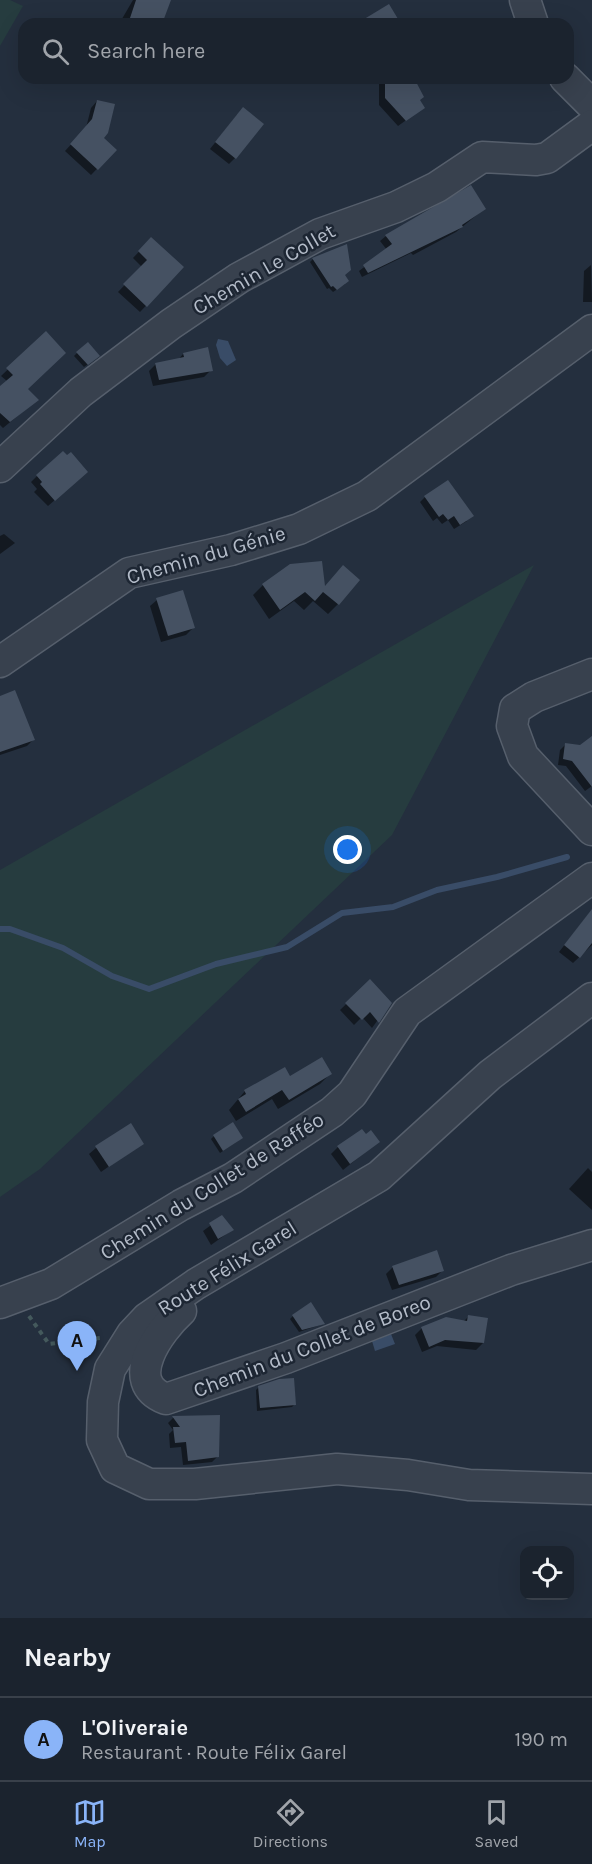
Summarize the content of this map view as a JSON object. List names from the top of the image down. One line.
{"streets":{"street":["Chemin Le Collet","Chemin du Génie","Chemin du Collet de Rafféo","Route Félix Garel","Chemin du Collet de Boreo"]},"crossings":[["Route Félix Garel","Chemin du Collet de Boreo"]],"page":{"search":"Search here","pins":"A","heading":"Nearby","list":[{"mark":"A","name":"L'Oliveraie","note":"Restaurant · Route Félix Garel","value":"190 m"}],"nav":["Map","Directions","Saved"]}}
